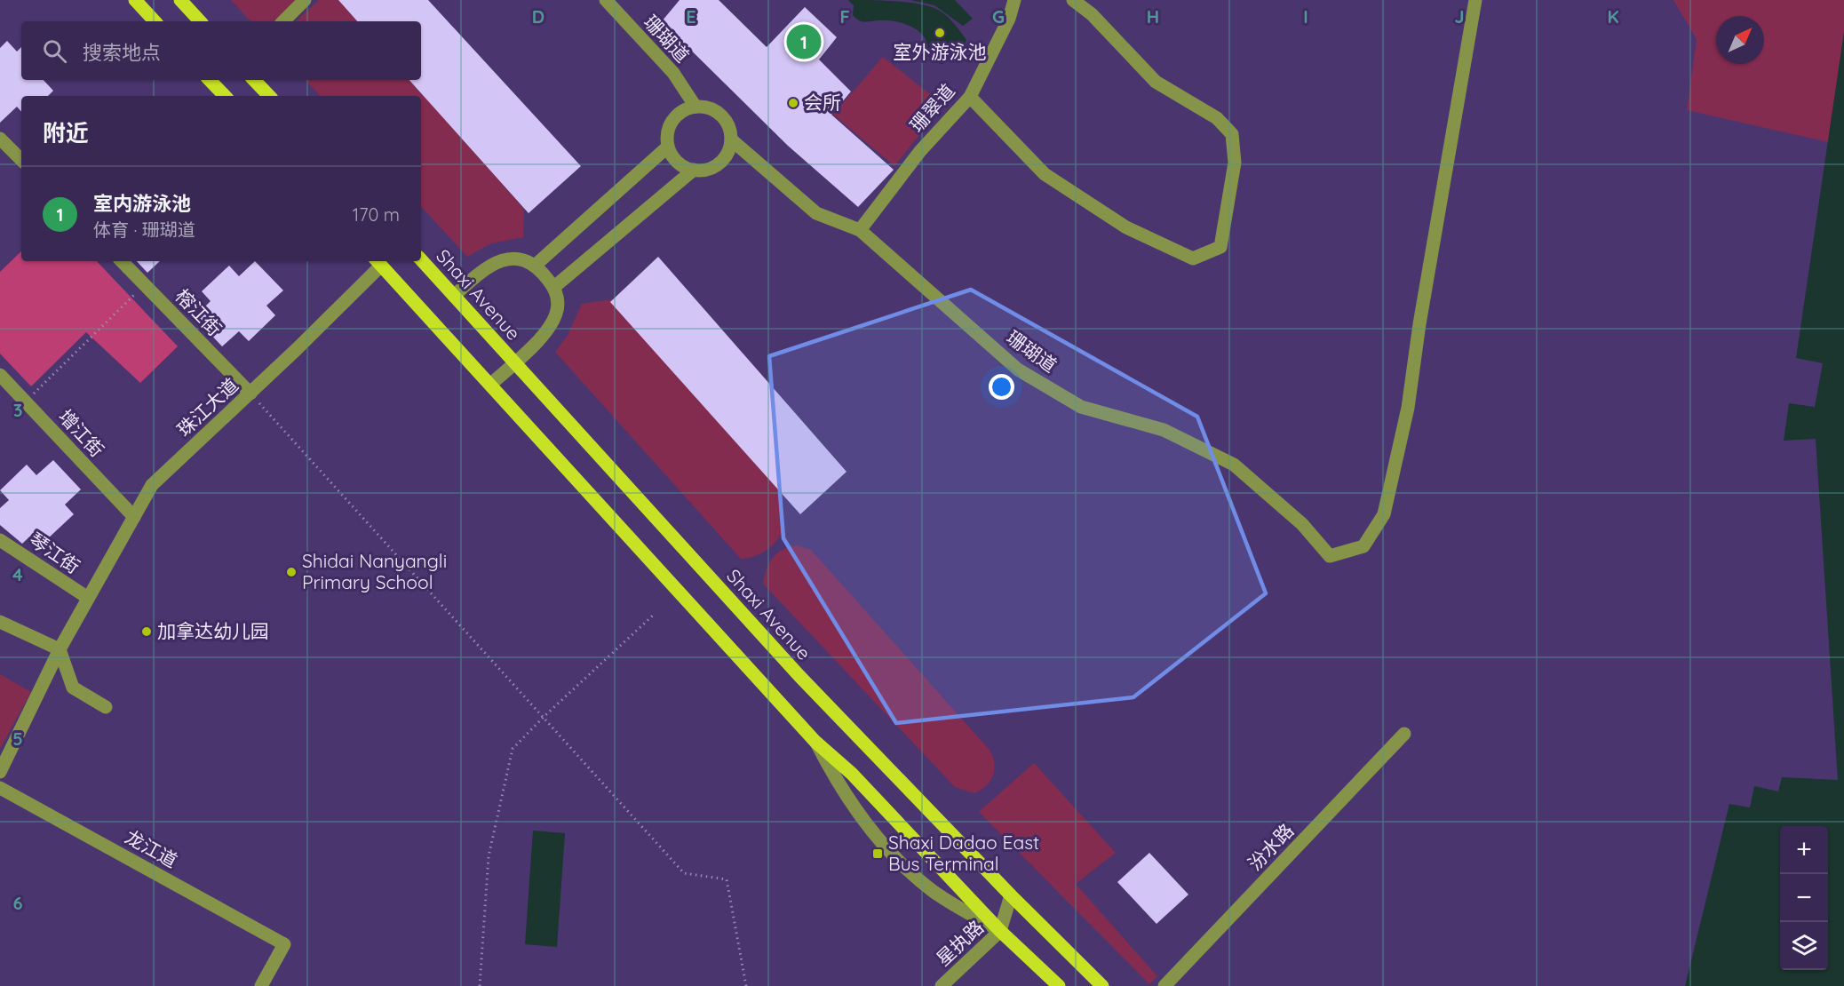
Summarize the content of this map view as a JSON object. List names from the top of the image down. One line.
{"streets":{"main road":["Shaxi Avenue"],"street":["珊瑚道","珊翠道","榕江街","珠江大道","增江街","琴江街","汾水路","龙江道","星执路"]},"crossings":[["珊瑚道","珊翠道"],["Shaxi Avenue","星执路"],["榕江街","珠江大道"],["珠江大道","增江街"],["珠江大道","琴江街"]],"places":{"other":["室外游泳池","会所","Shidai Nanyangli Primary School","加拿达幼儿园"],"transit":["Shaxi Dadao East Bus Terminal"]},"north":"top right","page":{"search":"搜索地点","pins":"1","heading":"附近","list":[{"mark":"1","name":"室内游泳池","note":"体育 · 珊瑚道","value":"170 m"}],"map_buttons":["+","−"]},"grid":{"columns":["D","E","F","G","H","I","J","K"],"rows":["3","4","5","6"]}}
